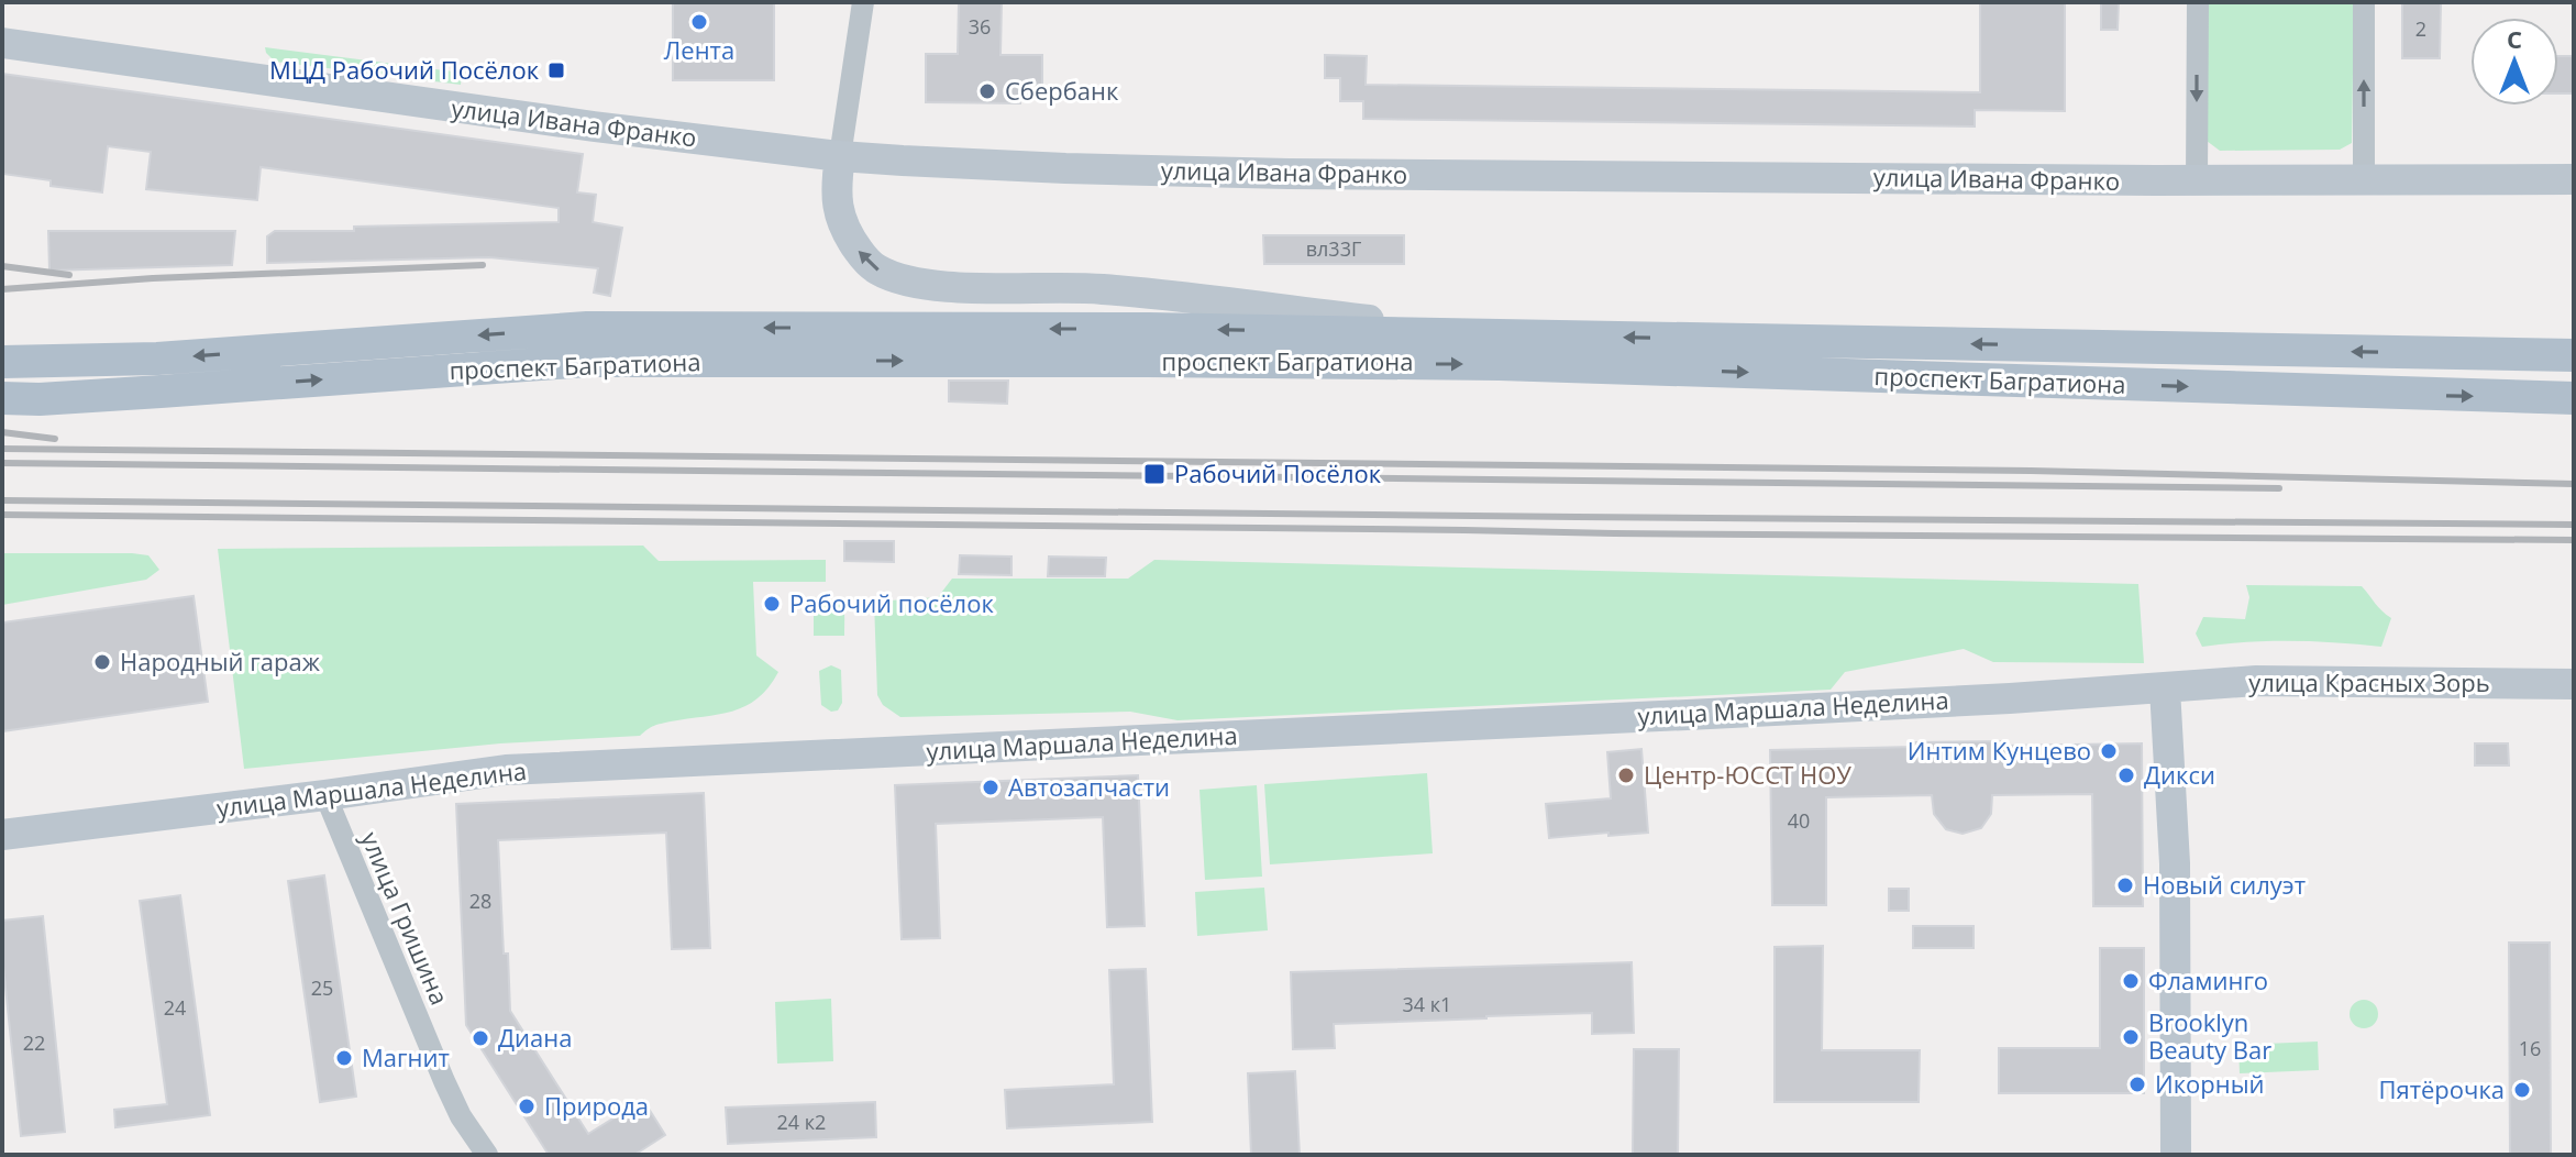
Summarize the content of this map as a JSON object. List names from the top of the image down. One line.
{"streets":{"main road":["проспект Багратиона"],"street":["улица Ивана Франко","улица Красных Зорь","улица Маршала Неделина","улица Гришина"]},"crossings":[["улица Красных Зорь","улица Маршала Неделина"],["улица Маршала Неделина","улица Гришина"]],"places":{"other":["Лента","Сбербанк","Рабочий посёлок","Народный гараж","Интим Кунцево","Центр-ЮССТ НОУ","Дикси","Автозапчасти","Новый силуэт","Фламинго","Brooklyn Beauty Bar","Диана","Магнит","Икорный","Пятёрочка","Природа"],"transit":["МЦД Рабочий Посёлок","Рабочий Посёлок"]},"house_numbers":["36","2","вл33Г","40","28","25","34 к1","24","22","16","24 к2"],"north":"top"}
